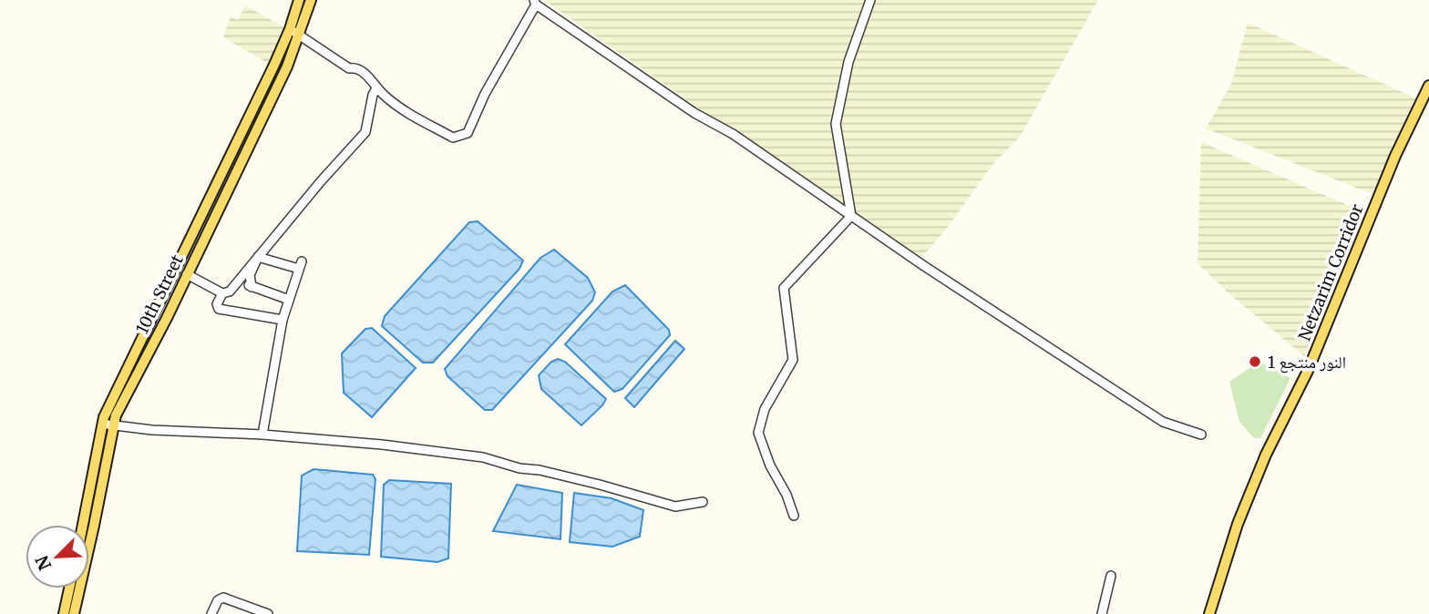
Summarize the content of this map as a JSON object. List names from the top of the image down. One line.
{"streets":{"main road":["Netzarim Corridor","10th Street"]},"places":["1 النور منتجع"],"north":"bottom left"}
